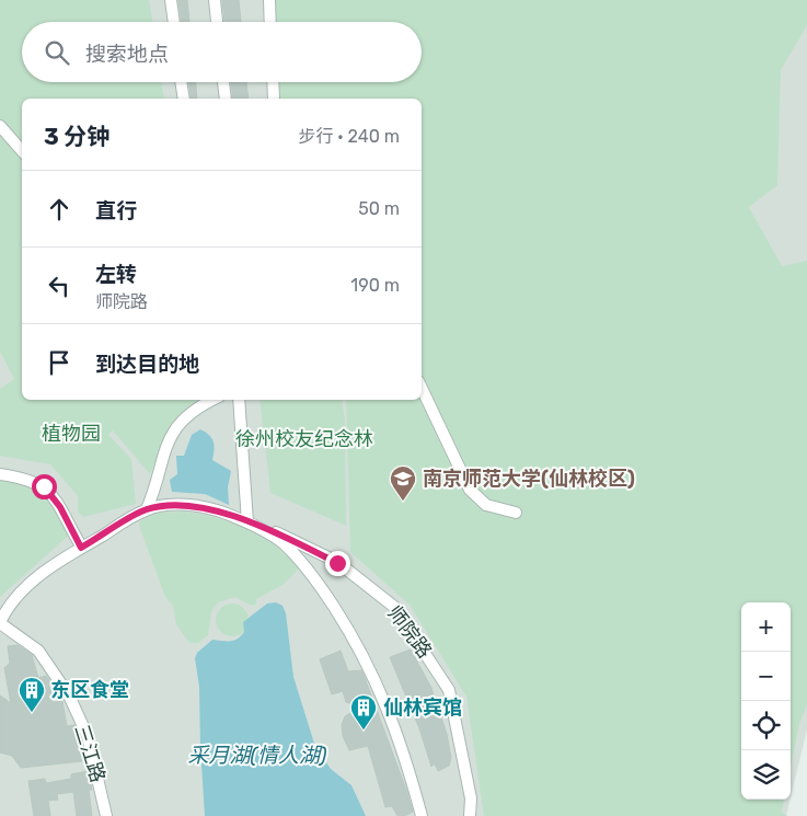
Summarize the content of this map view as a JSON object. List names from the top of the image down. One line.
{"streets":{"street":["师院路","三江路"]},"crossings":[["师院路","三江路"]],"water":["采月湖(情人湖)"],"parks":["植物园","徐州校友纪念林"],"places":{"school or university":["南京师范大学(仙林校区)"],"building":["东区食堂","仙林宾馆"]},"page":{"search":"搜索地点","heading":["3 分钟","步行 · 240 m"],"list":[["直行","50 m"],["左转","师院路","190 m"],"到达目的地"],"map_buttons":["+","−"]}}
